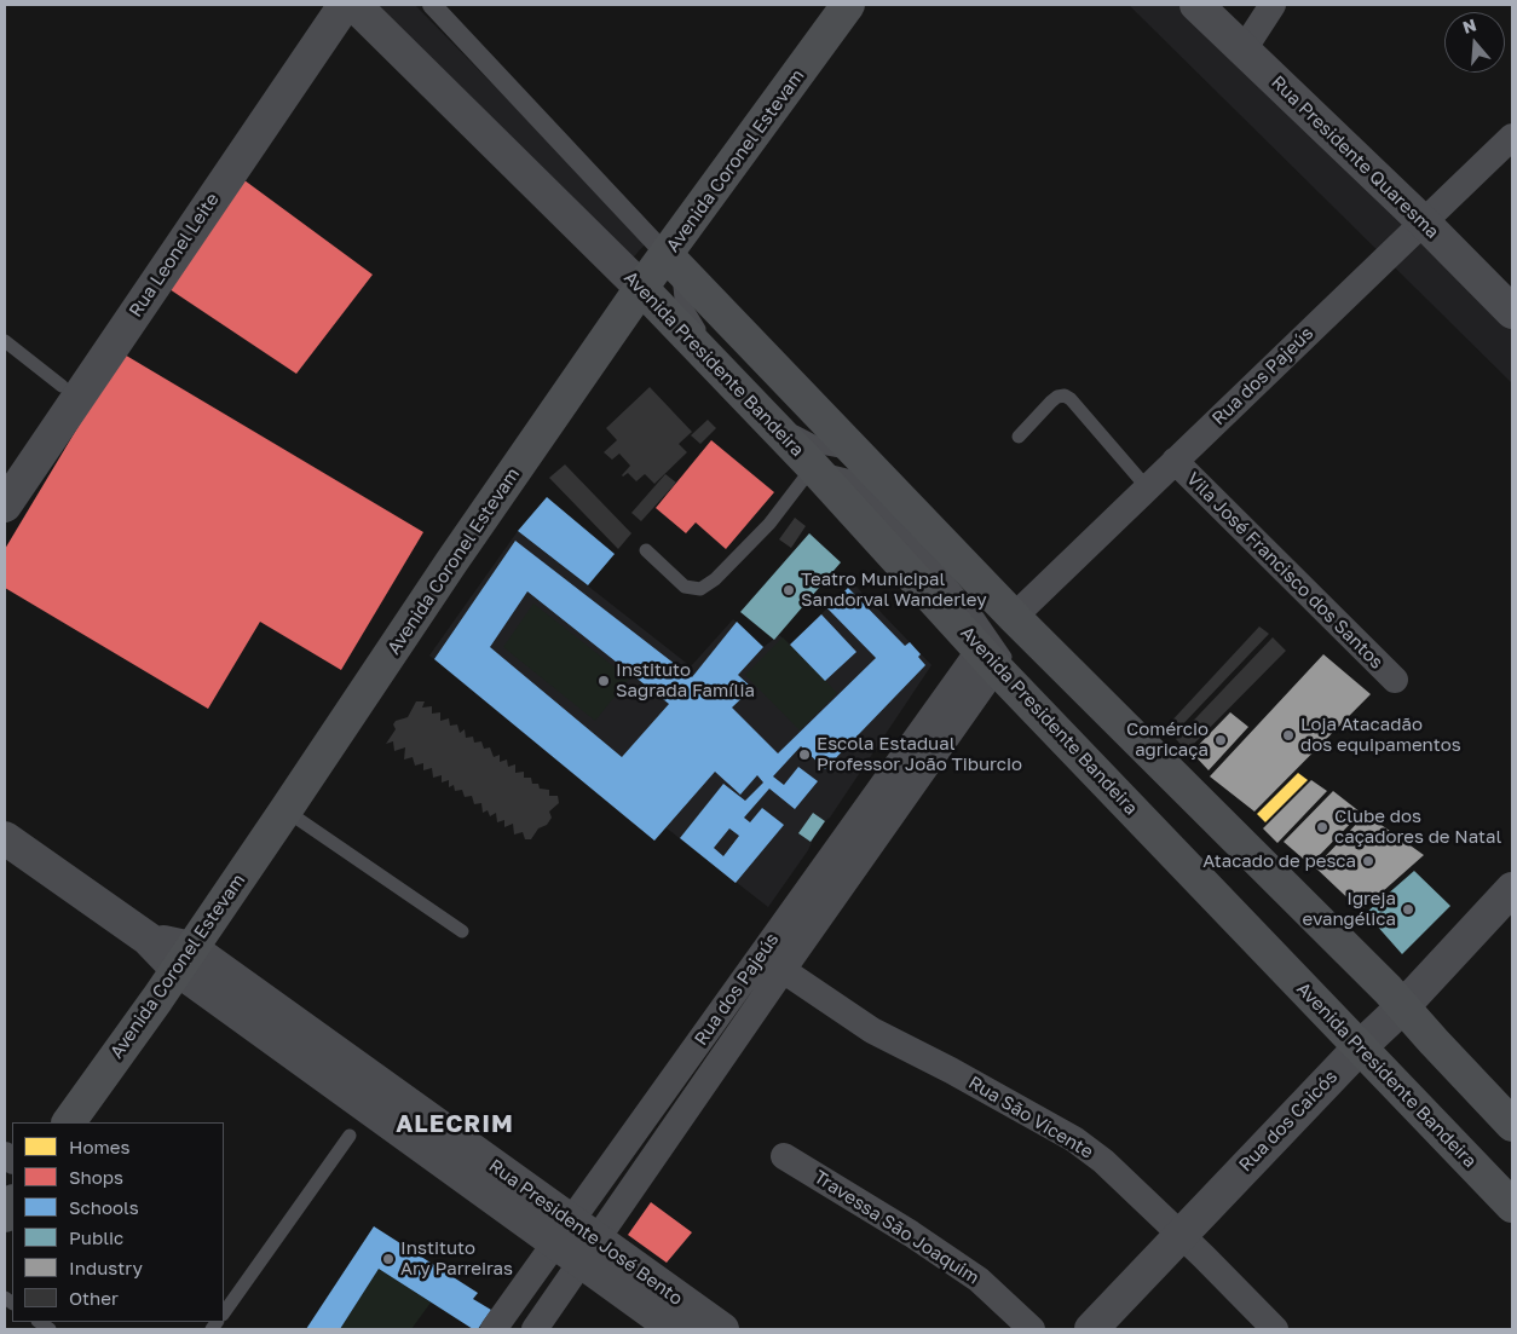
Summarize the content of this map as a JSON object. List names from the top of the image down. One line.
{"streets":{"main road":["Avenida Coronel Estevam","Avenida Presidente Bandeira"],"street":["Rua Presidente Quaresma","Rua Leonel Leite","Rua dos Pajeús","Vila José Francisco dos Santos","Rua São Vicente","Rua dos Caicós","Travessa São Joaquim","Rua Presidente José Bento"]},"crossings":[["Rua Presidente Quaresma","Rua dos Pajeús"],["Avenida Coronel Estevam","Avenida Presidente Bandeira"],["Avenida Coronel Estevam","Rua Presidente José Bento"],["Avenida Presidente Bandeira","Rua dos Pajeús"],["Avenida Presidente Bandeira","Rua dos Caicós"],["Rua dos Pajeús","Vila José Francisco dos Santos"],["Rua dos Pajeús","Rua São Vicente"],["Rua dos Pajeús","Rua Presidente José Bento"],["Rua São Vicente","Rua dos Caicós"]],"districts":["ALECRIM"],"places":["Teatro Municipal Sandorval Wanderley","Instituto Sagrada Família","Loja Atacadão dos equipamentos","Comércio agricaça","Escola Estadual Professor João Tiburcio","Clube dos caçadores de Natal","Atacado de pesca","Igreja evangélica","Instituto Ary Parreiras"],"legend":["Homes","Shops","Schools","Public","Industry","Other"],"north":"top"}
